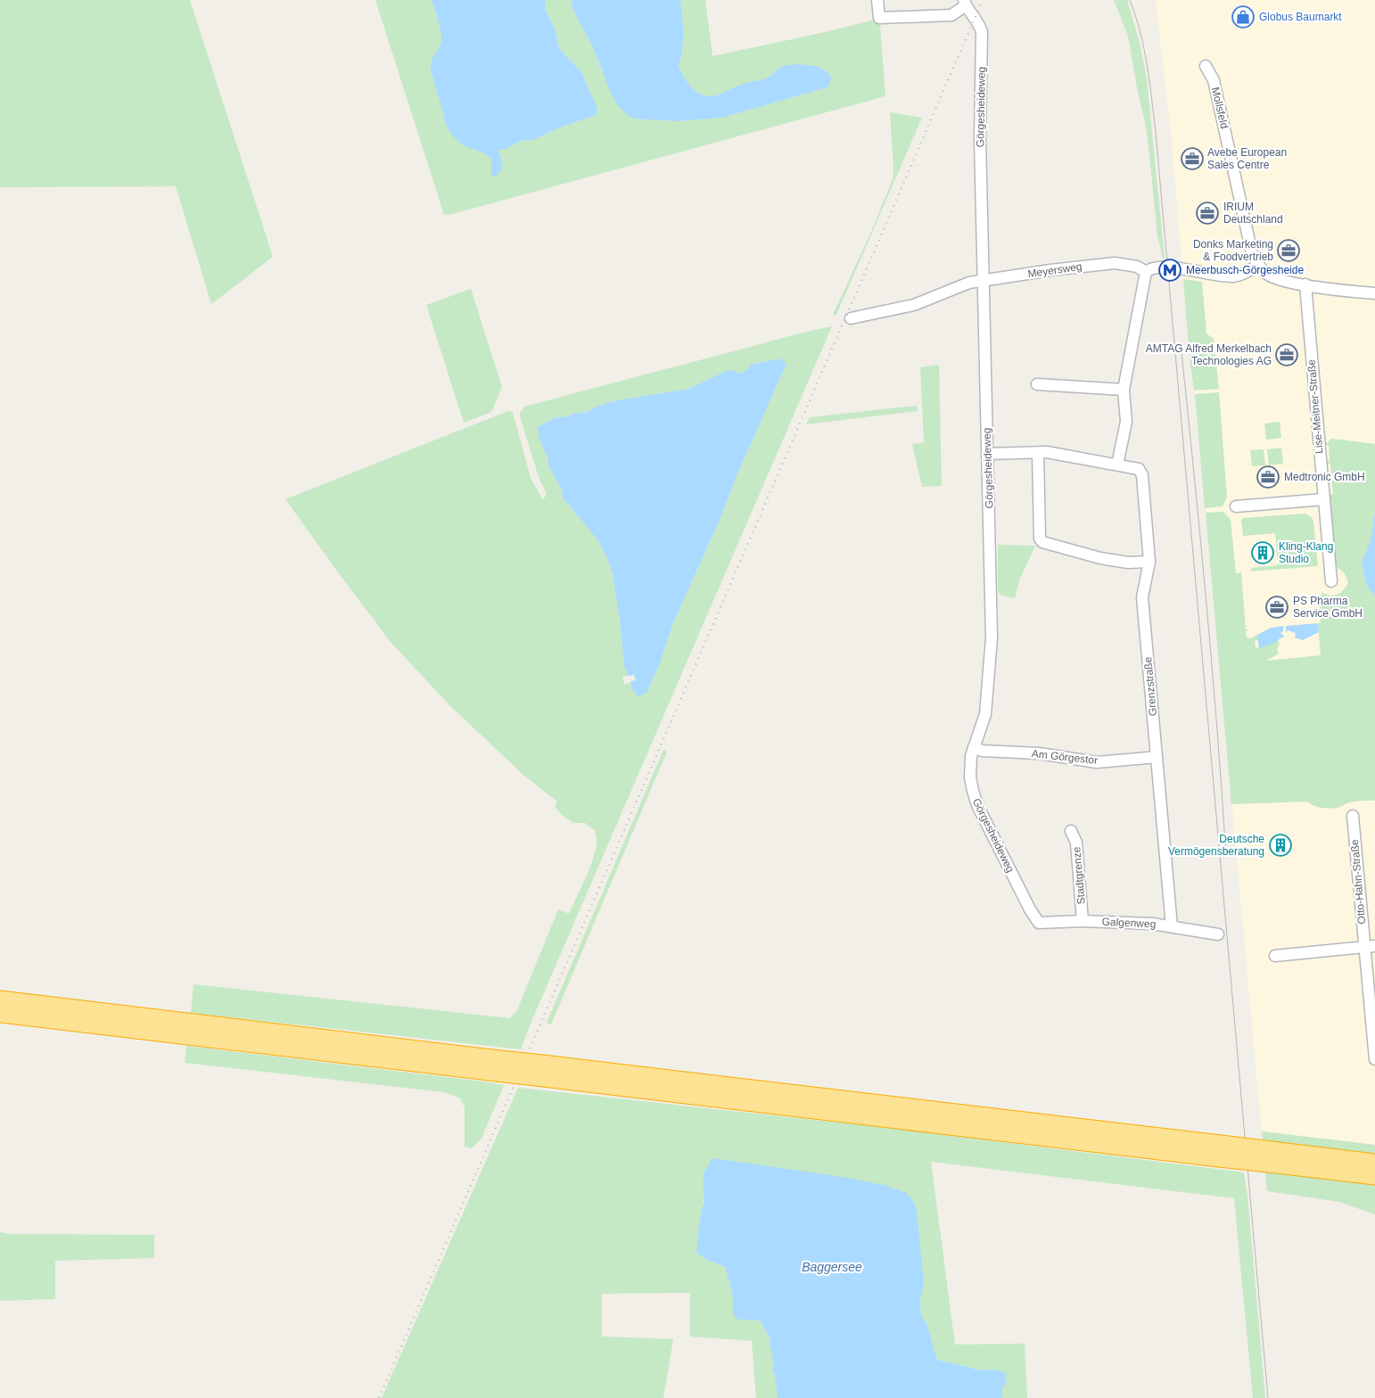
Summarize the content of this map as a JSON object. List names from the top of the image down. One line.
{"streets":{"street":["Görgesheideweg","Mollsfeld","Meyersweg","Lise-Meitner-Straße","Grenzstraße","Am Görgestor","Stadtgrenze","Otto-Hahn-Straße","Galgenweg"]},"crossings":[["Görgesheideweg","Meyersweg"],["Görgesheideweg","Grenzstraße"],["Görgesheideweg","Am Görgestor"],["Görgesheideweg","Galgenweg"],["Grenzstraße","Am Görgestor"],["Grenzstraße","Galgenweg"],["Stadtgrenze","Galgenweg"]],"water":["Baggersee"],"places":{"shop":["Globus Baumarkt"],"office":["Avebe European Sales Centre","IRIUM Deutschland","Donks Marketing & Foodvertrieb","AMTAG Alfred Merkelbach Technologies AG","Medtronic GmbH","PS Pharma Service GmbH"],"metro station":["Meerbusch-Görgesheide"],"building":["Kling-Klang Studio","Deutsche Vermögensberatung"]}}
